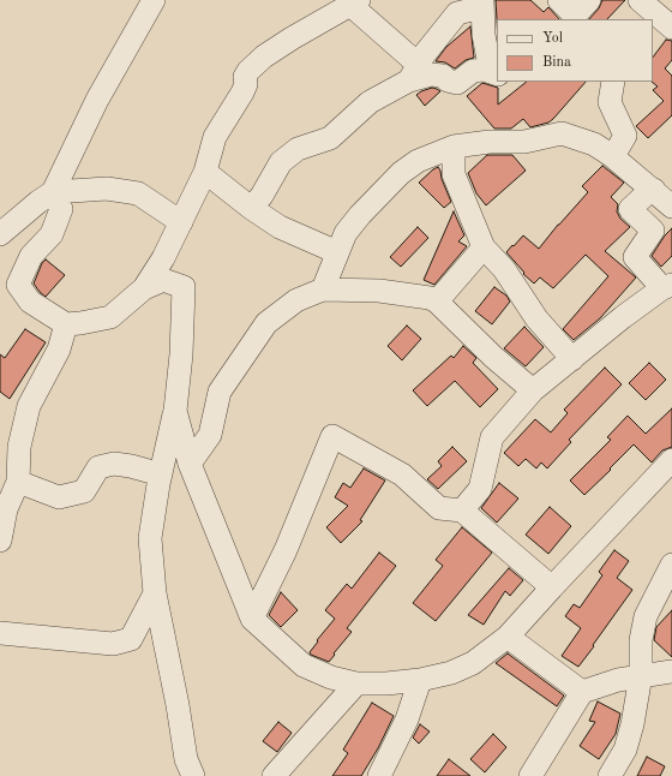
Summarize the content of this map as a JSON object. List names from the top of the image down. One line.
{"legend":["Yol","Bina"]}
